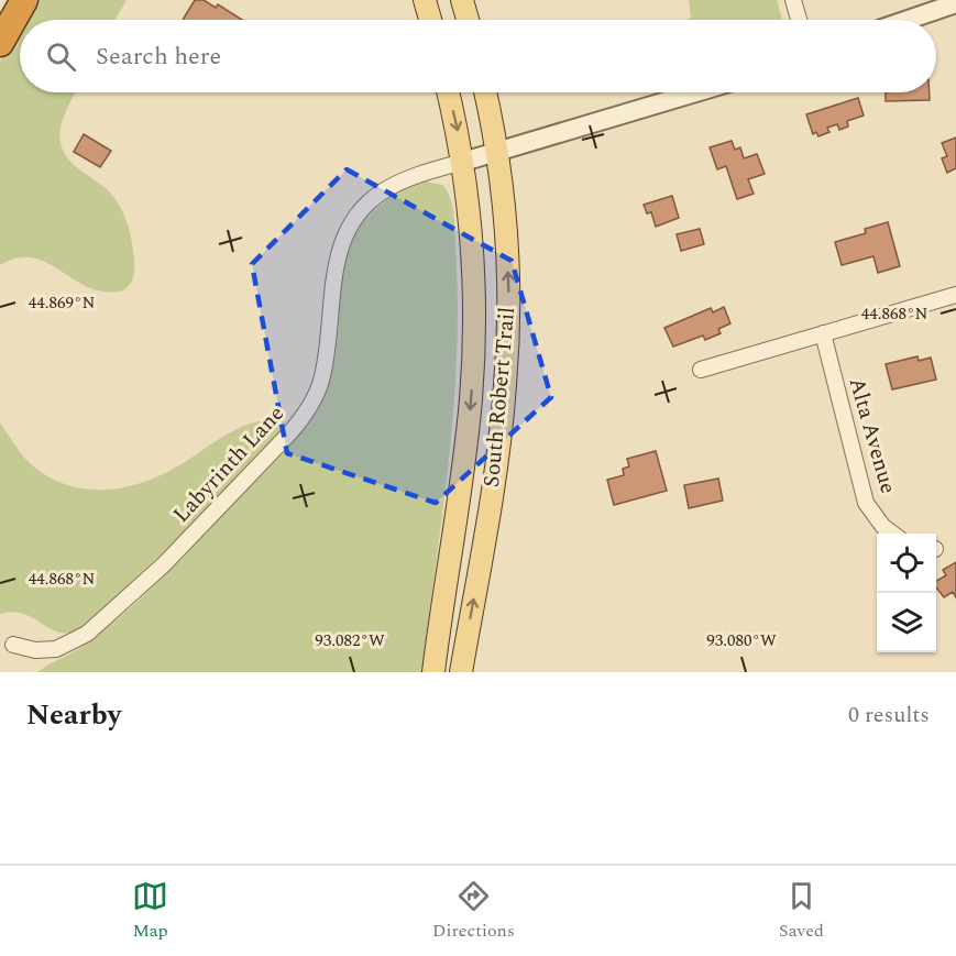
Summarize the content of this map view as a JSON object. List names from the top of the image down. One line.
{"streets":{"main road":["South Robert Trail"],"street":["Alta Avenue","Labyrinth Lane"]},"crossings":[["South Robert Trail","Labyrinth Lane"]],"page":{"search":"Search here","heading":["Nearby","0 results"],"nav":["Map","Directions","Saved"]},"coordinates":["44.869°N","44.868°N","93.082°W","93.080°W"]}
